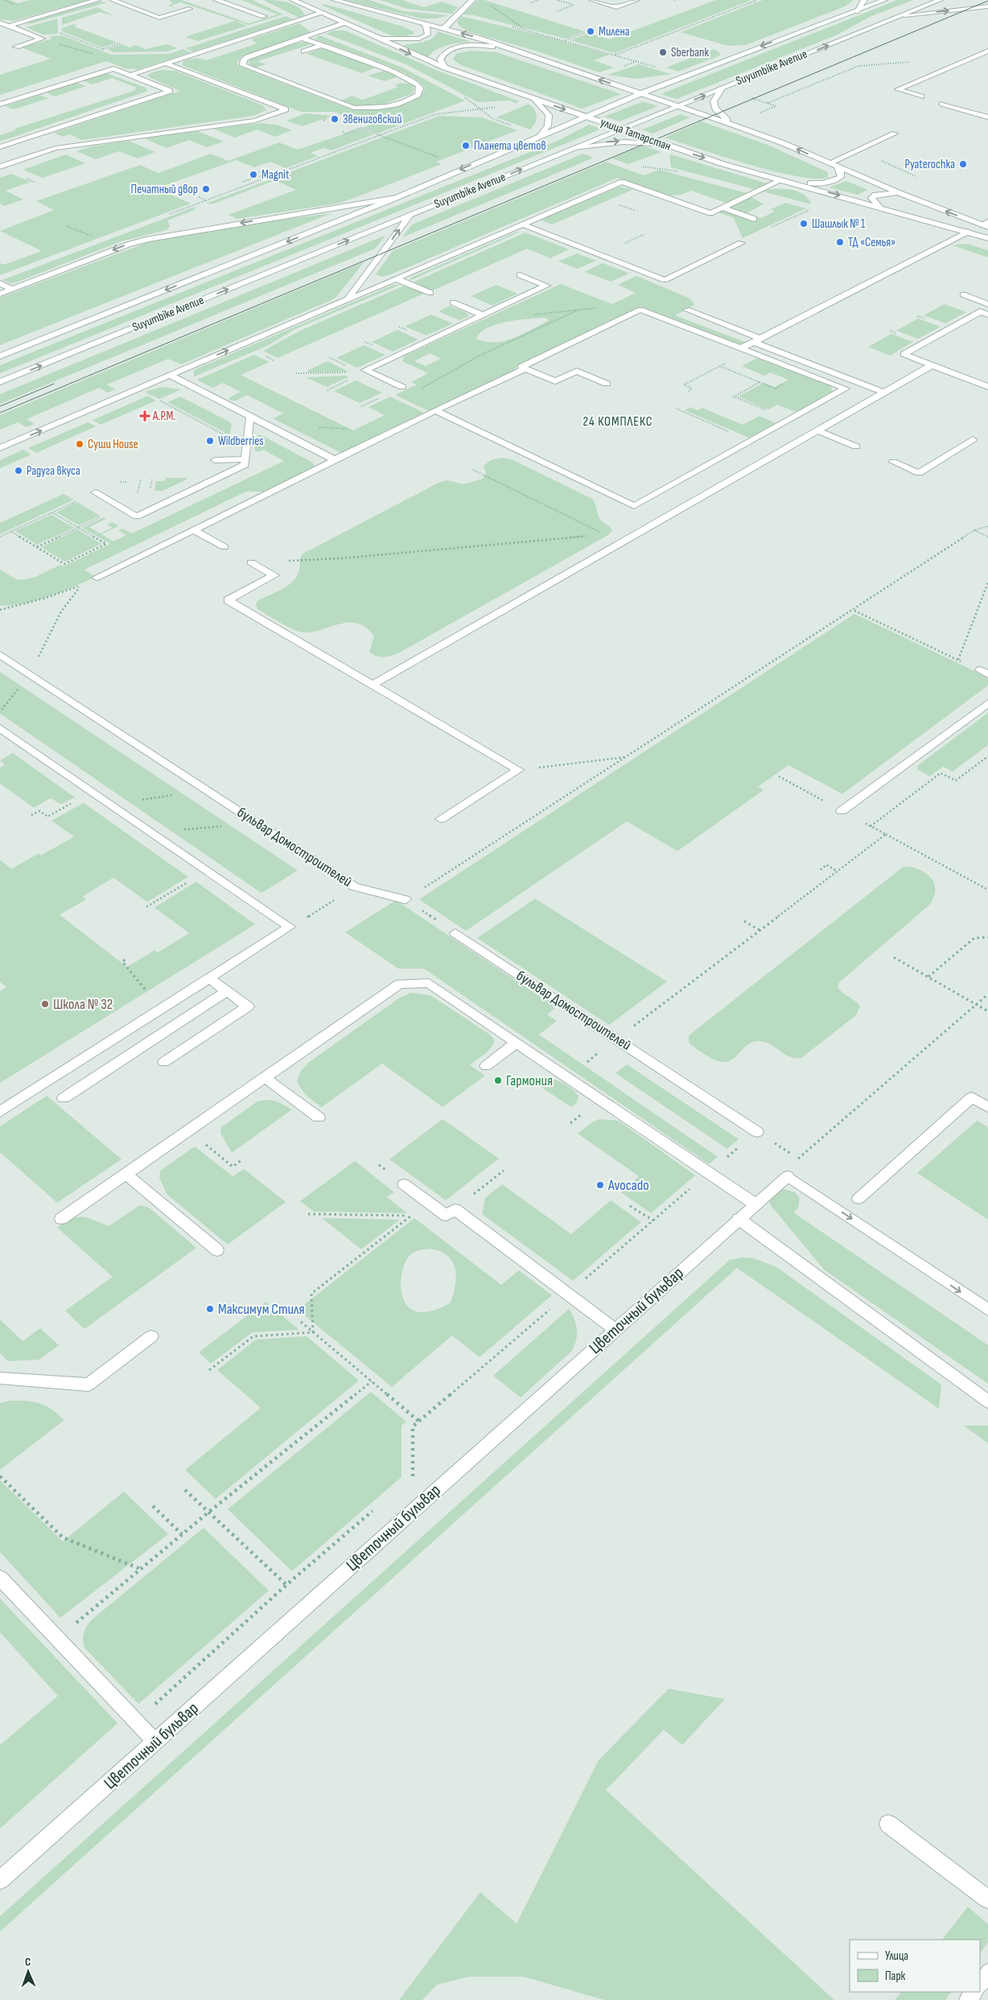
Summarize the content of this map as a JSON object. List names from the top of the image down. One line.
{"streets":{"street":["Suyumbike Avenue","улица Татарстан","бульвар Домостроителей","Цветочный бульвар"]},"crossings":[["Suyumbike Avenue","улица Татарстан"]],"districts":["24 КОМПЛЕКС"],"places":{"other":["Милена","Sberbank","Звениговский","Планета цветов","Pyaterochka","Magnit","Печатный двор","Шашлык № 1","ТД «Семья»","Wildberries","Суши House","Радуга вкуса","Школа № 32","Гармония","Avocado","Максимум Стиля"],"health":["А.Р.М."]},"legend":["Улица","Парк"],"north":"top"}
